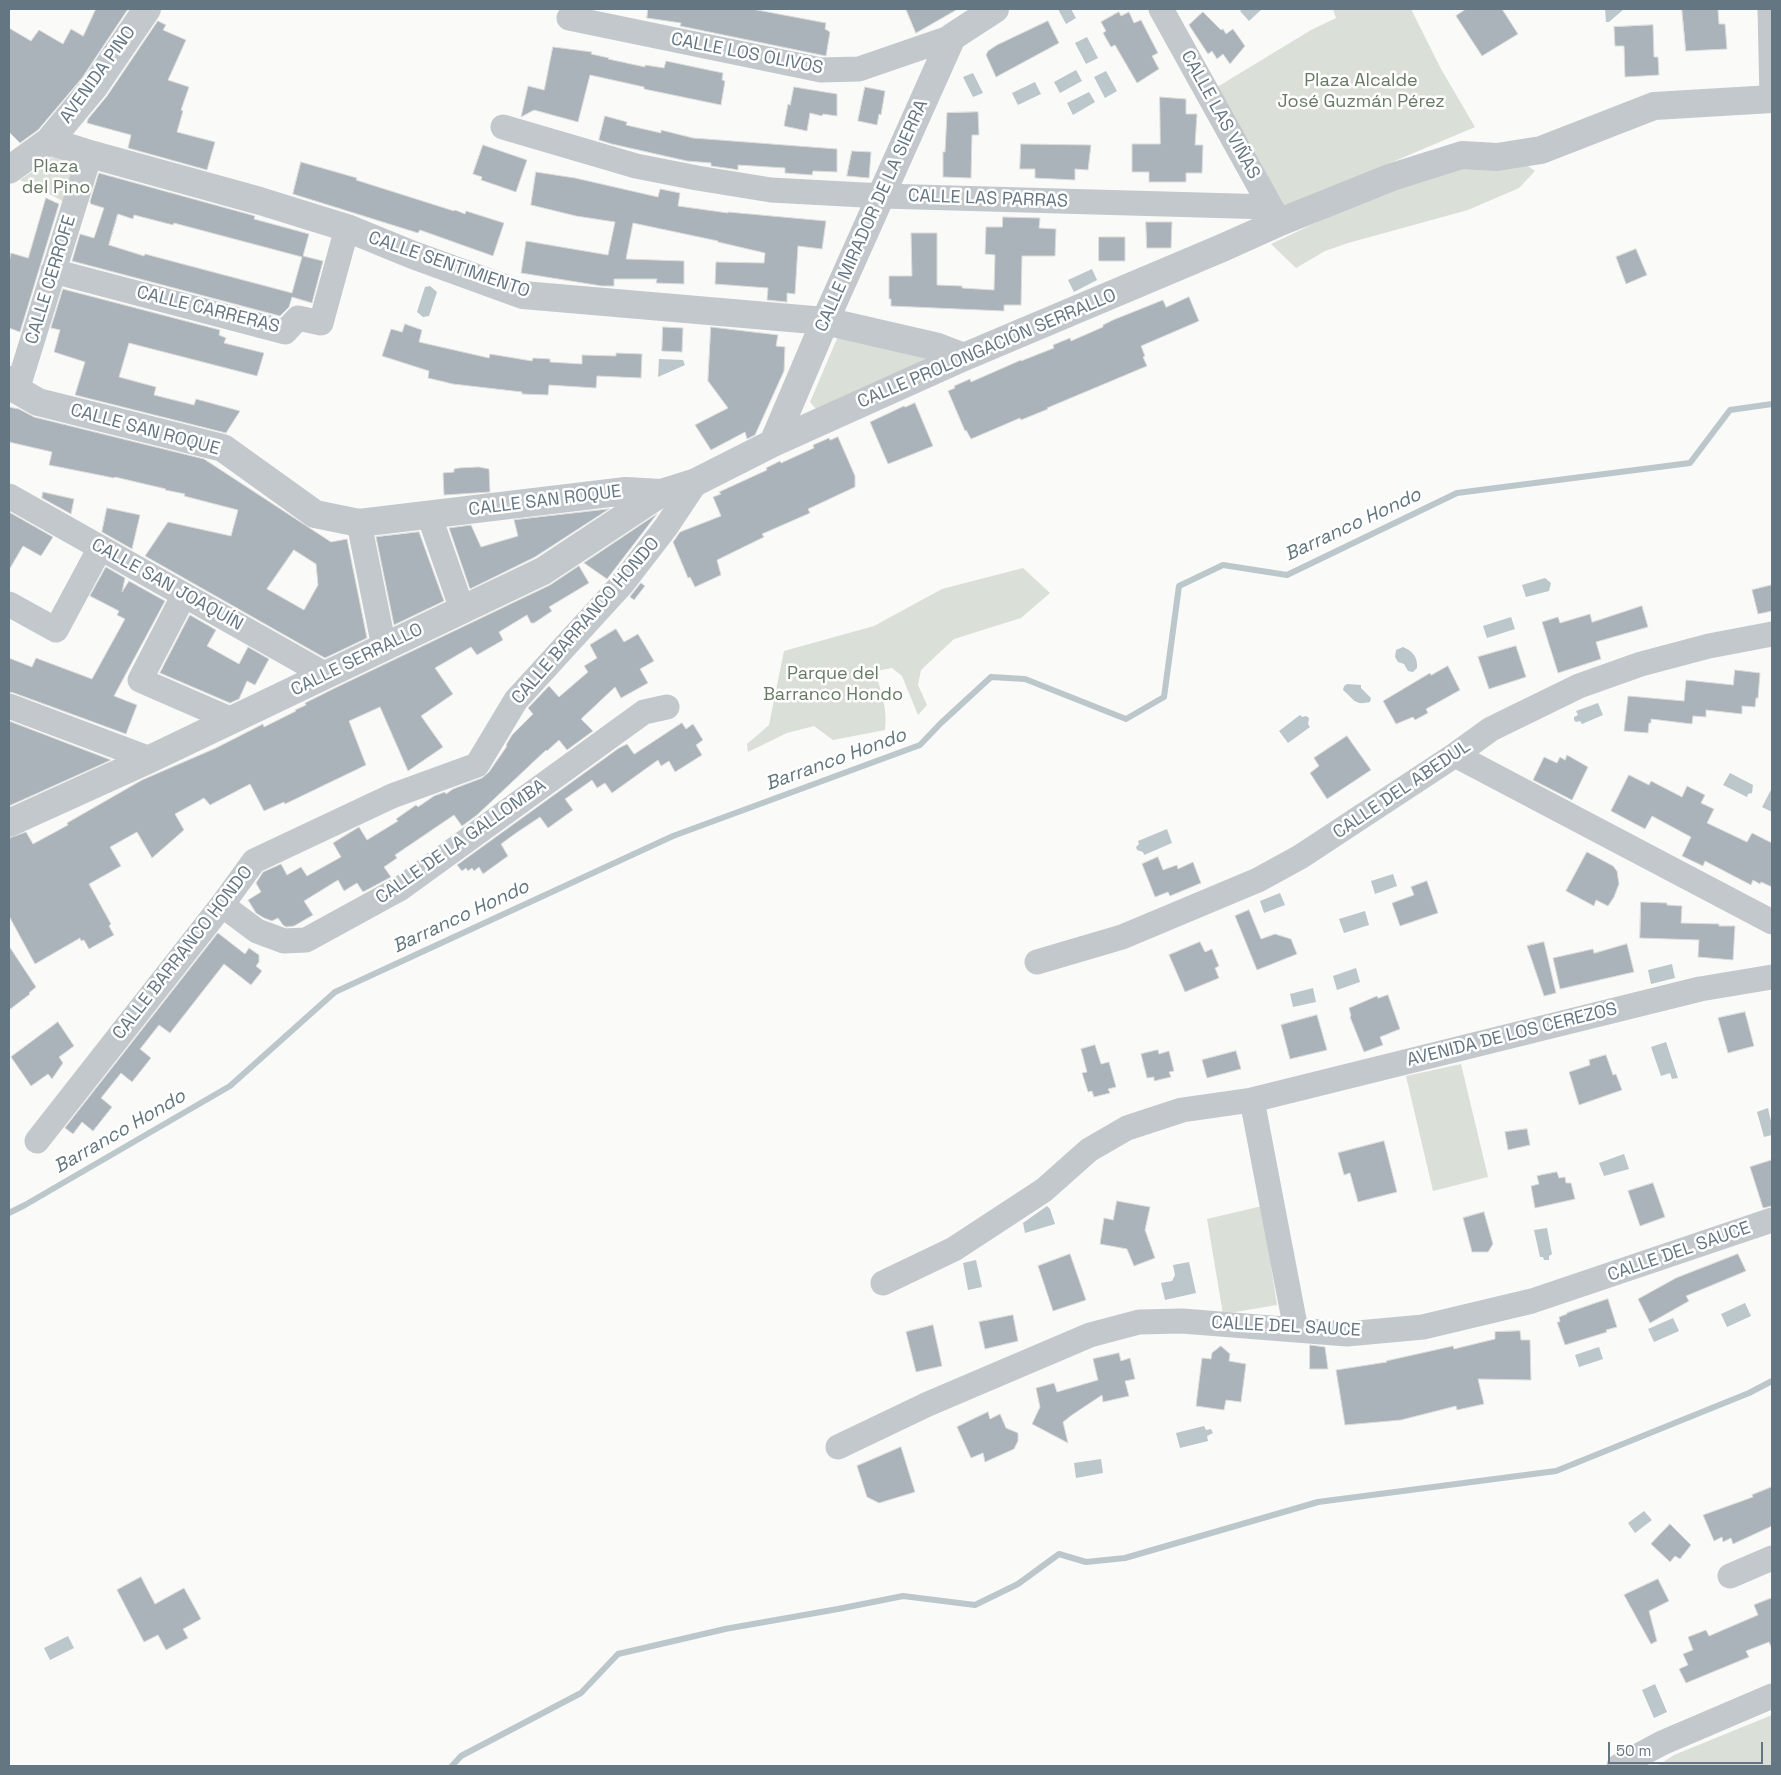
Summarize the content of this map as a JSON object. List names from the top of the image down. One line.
{"streets":{"street":["CALLE LOS OLIVOS","AVENIDA PINO","CALLE LAS VIÑAS","CALLE LAS PARRAS","CALLE MIRADOR DE LA SIERRA","CALLE SENTIMIENTO","CALLE CERROFE","CALLE CARRERAS","CALLE PROLONGACIÓN SERRALLO","CALLE SAN ROQUE","CALLE SAN JOAQUÍN","CALLE BARRANCO HONDO","CALLE SERRALLO","CALLE DEL ABEDUL","CALLE DE LA GALLOMBA","AVENIDA DE LOS CEREZOS","CALLE DEL SAUCE"]},"crossings":[["CALLE LOS OLIVOS","CALLE MIRADOR DE LA SIERRA"],["CALLE LAS VIÑAS","CALLE LAS PARRAS"],["CALLE LAS VIÑAS","CALLE PROLONGACIÓN SERRALLO"],["CALLE LAS PARRAS","CALLE MIRADOR DE LA SIERRA"],["CALLE LAS PARRAS","CALLE PROLONGACIÓN SERRALLO"],["CALLE MIRADOR DE LA SIERRA","CALLE SENTIMIENTO"],["CALLE MIRADOR DE LA SIERRA","CALLE PROLONGACIÓN SERRALLO"],["CALLE SENTIMIENTO","CALLE CERROFE"],["CALLE SENTIMIENTO","CALLE CARRERAS"],["CALLE SENTIMIENTO","CALLE PROLONGACIÓN SERRALLO"],["CALLE CERROFE","CALLE CARRERAS"],["CALLE CERROFE","CALLE SAN ROQUE"],["CALLE PROLONGACIÓN SERRALLO","CALLE BARRANCO HONDO"],["CALLE PROLONGACIÓN SERRALLO","CALLE SERRALLO"],["CALLE SAN ROQUE","CALLE SERRALLO"],["CALLE SAN JOAQUÍN","CALLE SERRALLO"],["CALLE BARRANCO HONDO","CALLE SERRALLO"],["CALLE BARRANCO HONDO","CALLE DE LA GALLOMBA"]],"water":["Barranco Hondo"],"parks":["Plaza Alcalde José Guzmán Pérez","Plaza del Pino","Parque del Barranco Hondo"],"scale_bar":"50 m"}
